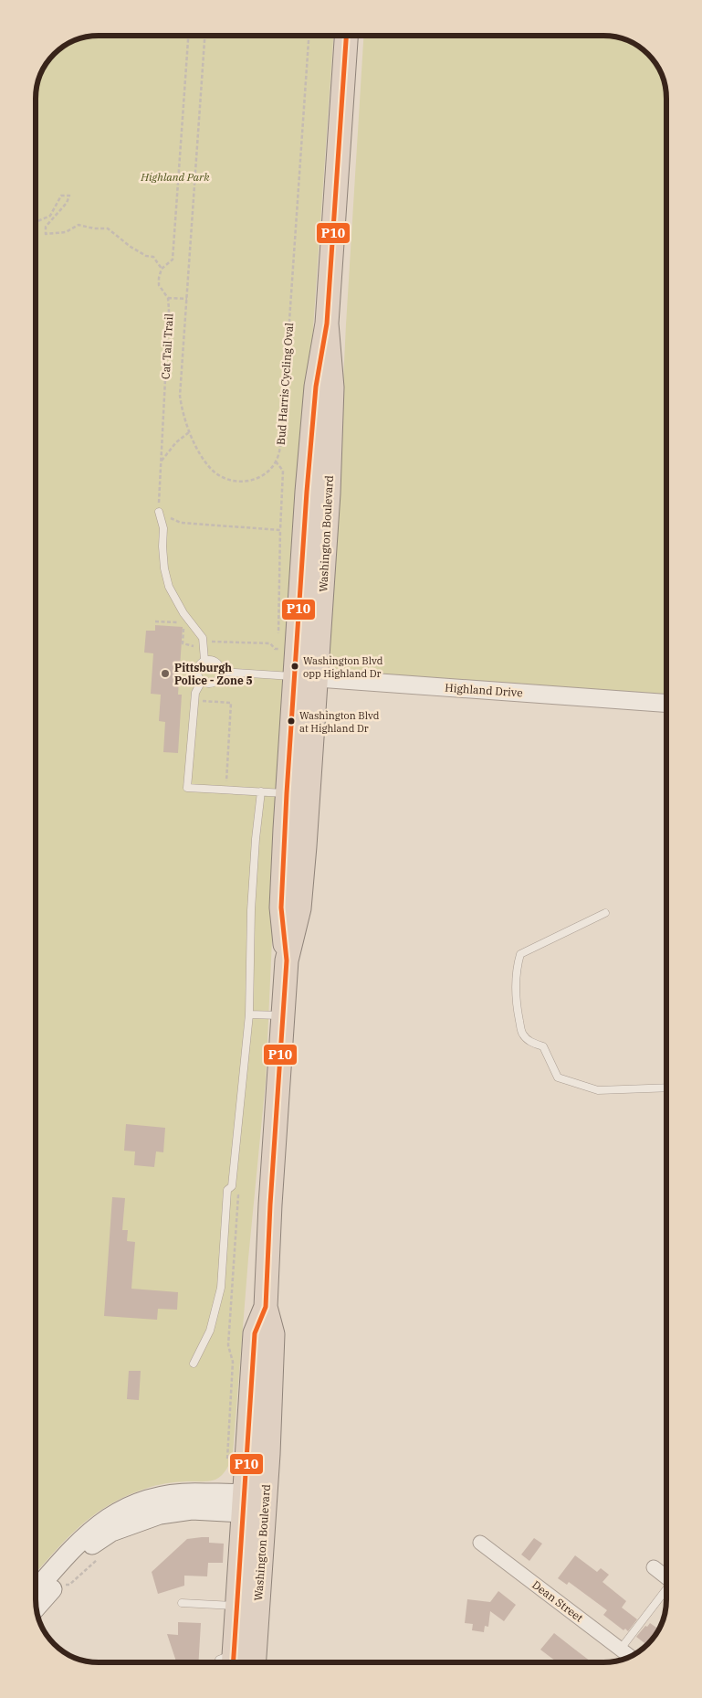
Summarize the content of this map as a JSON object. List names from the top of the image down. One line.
{"streets":{"highway":["Washington Boulevard"],"street":["Highland Drive","Dean Street"],"path":["Cat Tail Trail","Bud Harris Cycling Oval"]},"crossings":[["Washington Boulevard","Highland Drive"]],"parks":["Highland Park"],"places":["Washington Blvd opp Highland Dr","Pittsburgh Police - Zone 5","Washington Blvd at Highland Dr"],"lines":["transit line P10"]}
